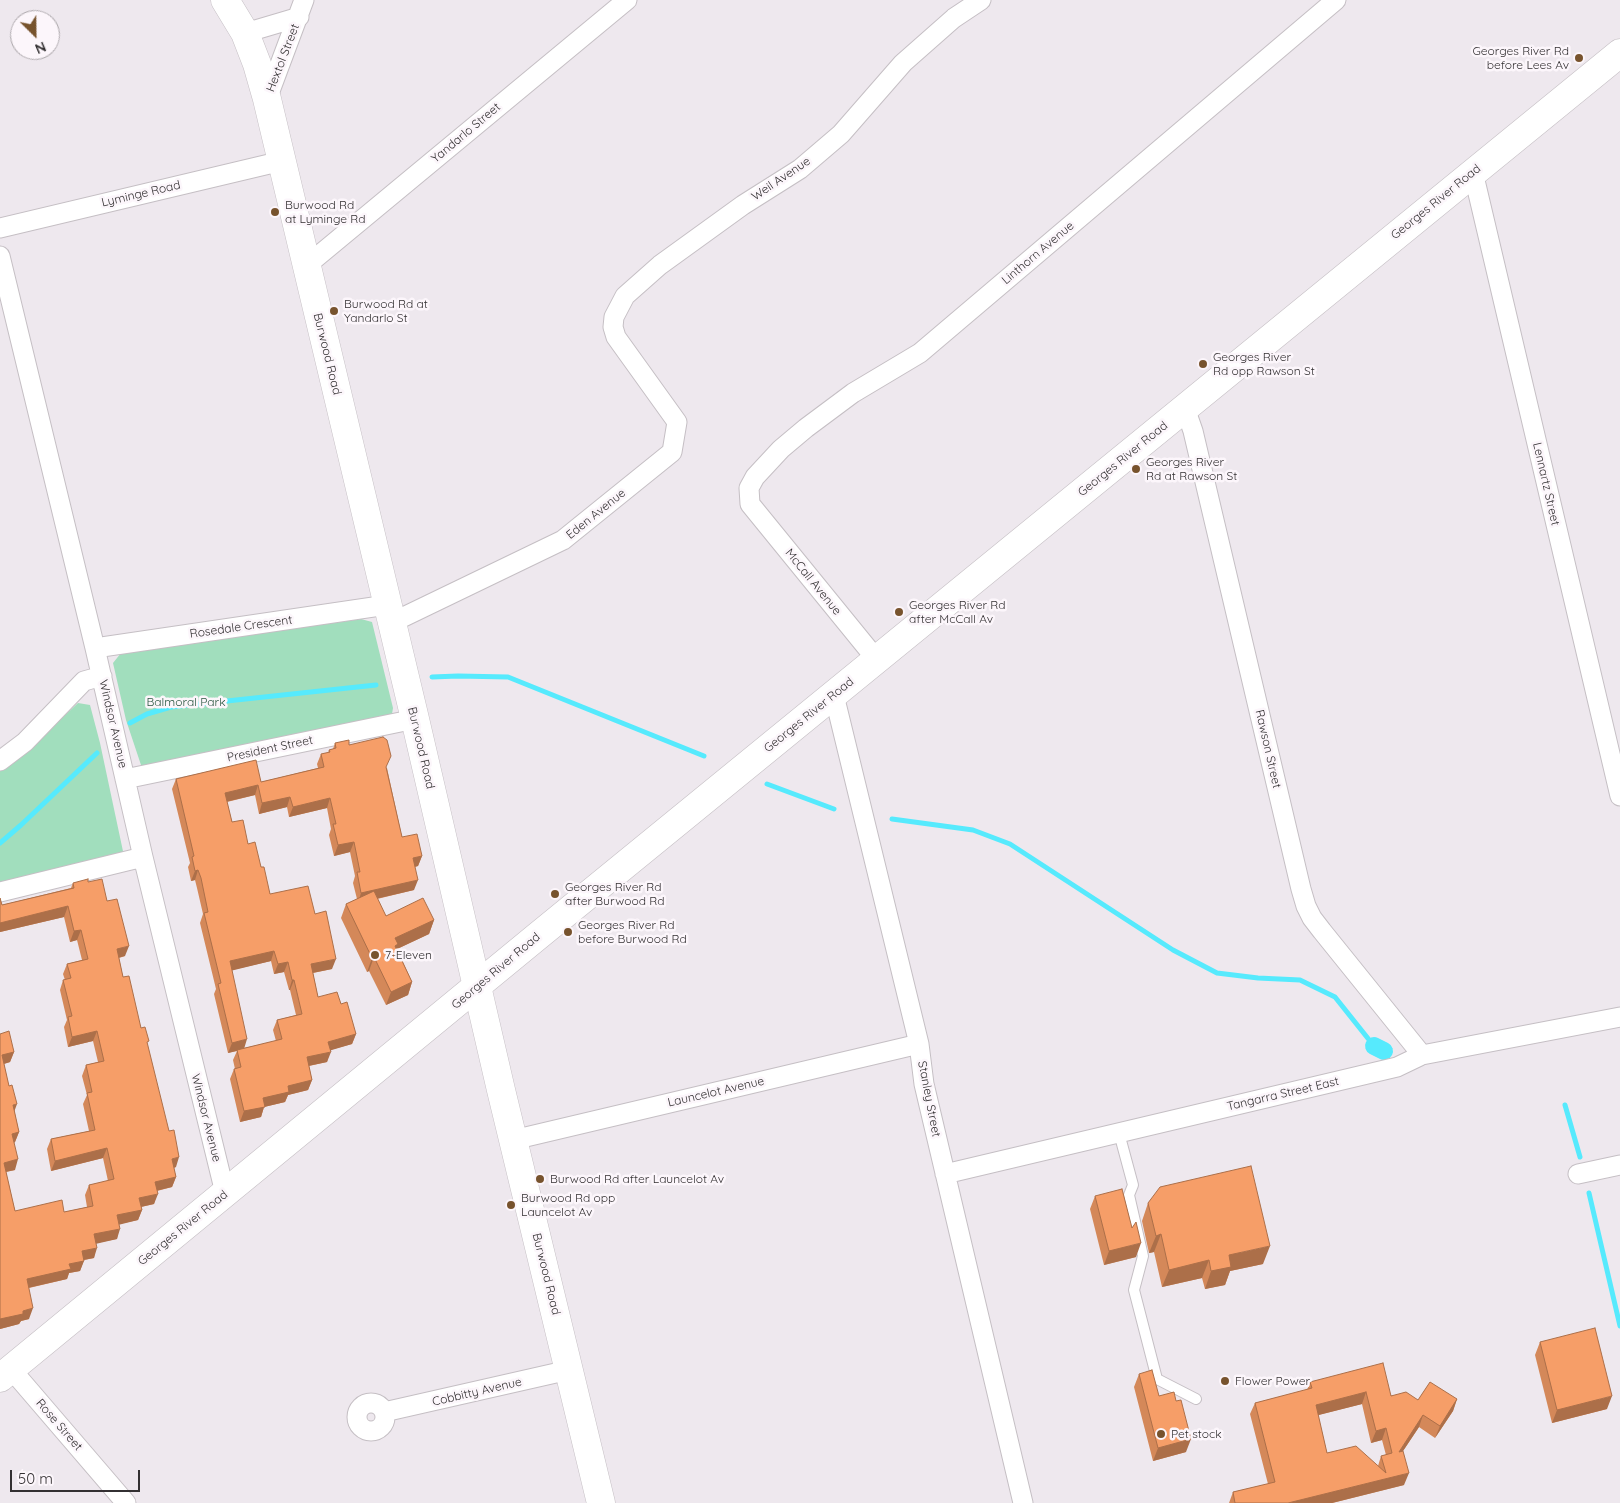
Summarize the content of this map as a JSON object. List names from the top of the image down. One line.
{"streets":{"main road":["Georges River Road","Burwood Road"],"street":["Hextol Street","Yandarlo Street","Weil Avenue","Lyminge Road","Linthorn Avenue","Lennartz Street","Eden Avenue","McCall Avenue","Rosedale Crescent","Windsor Avenue","President Street","Rawson Street","Launcelot Avenue","Tangarra Street East","Stanley Street","Cobbitty Avenue","Rose Street"]},"crossings":[["Hextol Street","Burwood Road"],["Yandarlo Street","Burwood Road"],["Weil Avenue","Eden Avenue"],["Lyminge Road","Burwood Road"],["Georges River Road","Burwood Road"],["Georges River Road","Lennartz Street"],["Georges River Road","McCall Avenue"],["Georges River Road","Windsor Avenue"],["Georges River Road","Rawson Street"],["Georges River Road","Stanley Street"],["Georges River Road","Rose Street"],["Linthorn Avenue","McCall Avenue"],["Burwood Road","Eden Avenue"],["Burwood Road","Rosedale Crescent"],["Burwood Road","President Street"],["Burwood Road","Launcelot Avenue"],["Burwood Road","Cobbitty Avenue"],["Eden Avenue","Rosedale Crescent"],["Rosedale Crescent","Windsor Avenue"],["Windsor Avenue","President Street"],["Rawson Street","Tangarra Street East"],["Launcelot Avenue","Stanley Street"],["Tangarra Street East","Stanley Street"]],"parks":["Balmoral Park"],"places":["Georges River Rd before Lees Av","Burwood Rd at Lyminge Rd","Burwood Rd at Yandarlo St","Georges River Rd opp Rawson St","Georges River Rd at Rawson St","Georges River Rd after McCall Av","Georges River Rd after Burwood Rd","Georges River Rd before Burwood Rd","7-Eleven","Burwood Rd after Launcelot Av","Burwood Rd opp Launcelot Av","Flower Power","Pet stock"],"scale_bar":"50 m","north":"bottom right"}
